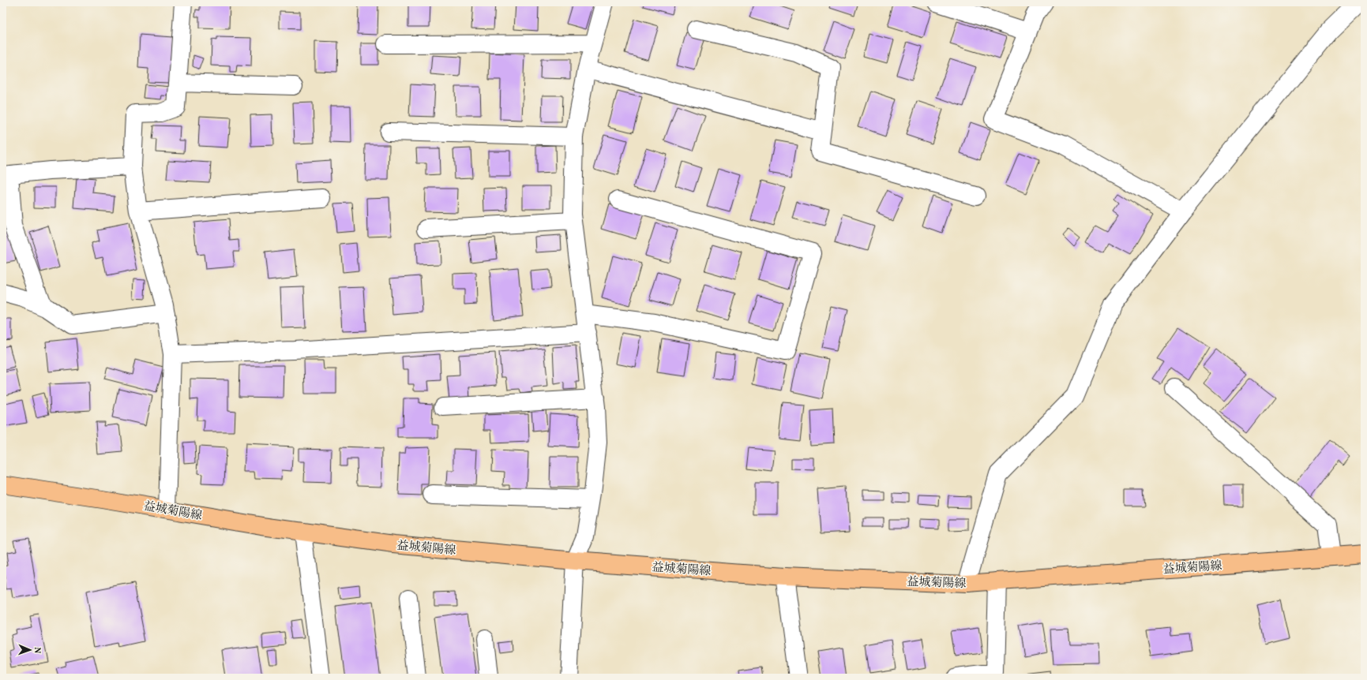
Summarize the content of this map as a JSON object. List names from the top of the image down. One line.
{"streets":{"main road":["益城菊陽線"]},"north":"right"}
